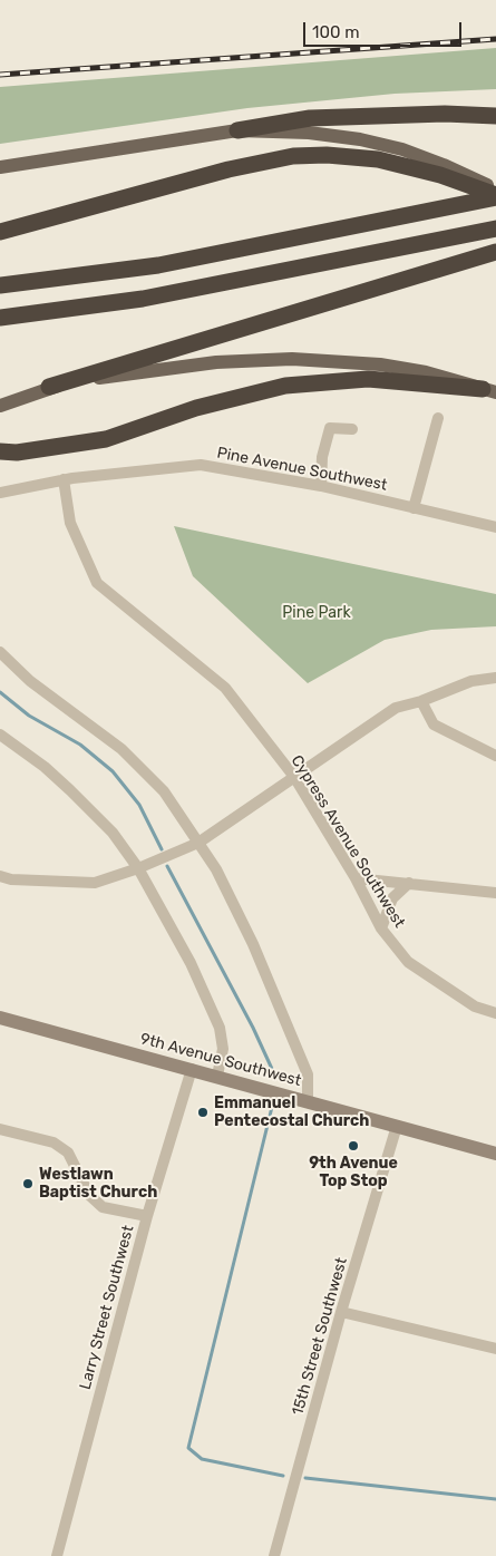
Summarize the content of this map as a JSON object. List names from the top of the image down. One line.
{"streets":{"street":["Pine Avenue Southwest","Cypress Avenue Southwest","9th Avenue Southwest","Larry Street Southwest","15th Street Southwest"]},"crossings":[["Pine Avenue Southwest","Cypress Avenue Southwest"],["9th Avenue Southwest","Larry Street Southwest"],["9th Avenue Southwest","15th Street Southwest"]],"parks":["Pine Park"],"places":["Emmanuel Pentecostal Church","9th Avenue Top Stop","Westlawn Baptist Church"],"scale_bar":"100 m"}
